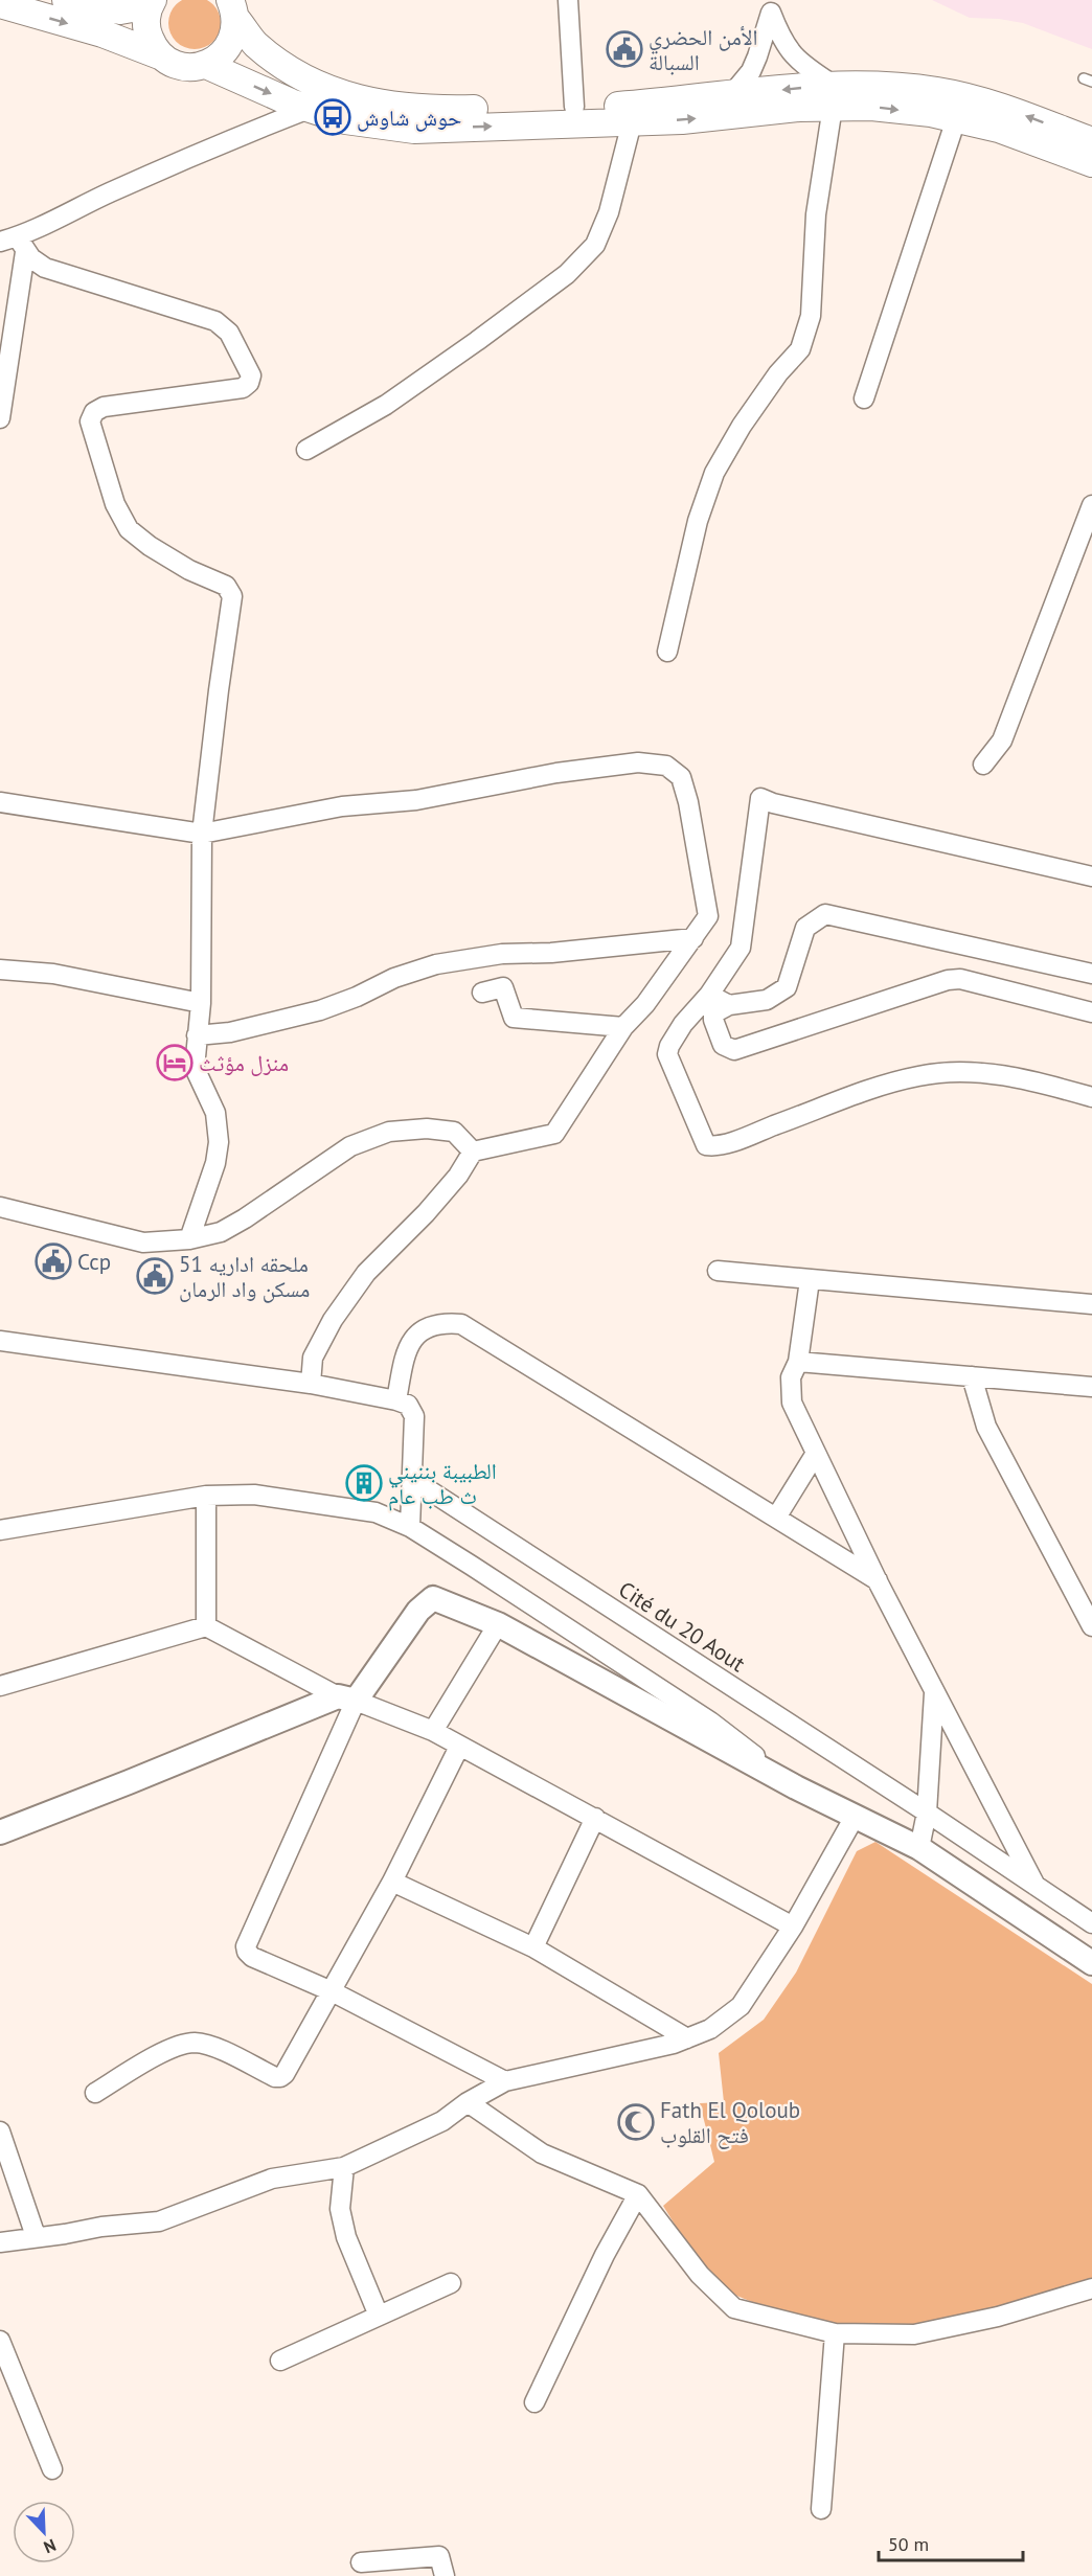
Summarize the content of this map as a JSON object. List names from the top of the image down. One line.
{"streets":{"street":["Cité du 20 Aout"]},"places":{"public building":["الأمن الحضري السبالة","Ccp","ملحقه اداريه 51 مسكن واد الرمان"],"bus stop":["حوش شاوش"],"hotel":["منزل مؤثث"],"building":["الطبيبة بننيني ث طب عام"],"mosque":["Fath El Qoloub فتح القلوب"]},"scale_bar":"50 m","north":"bottom right"}
